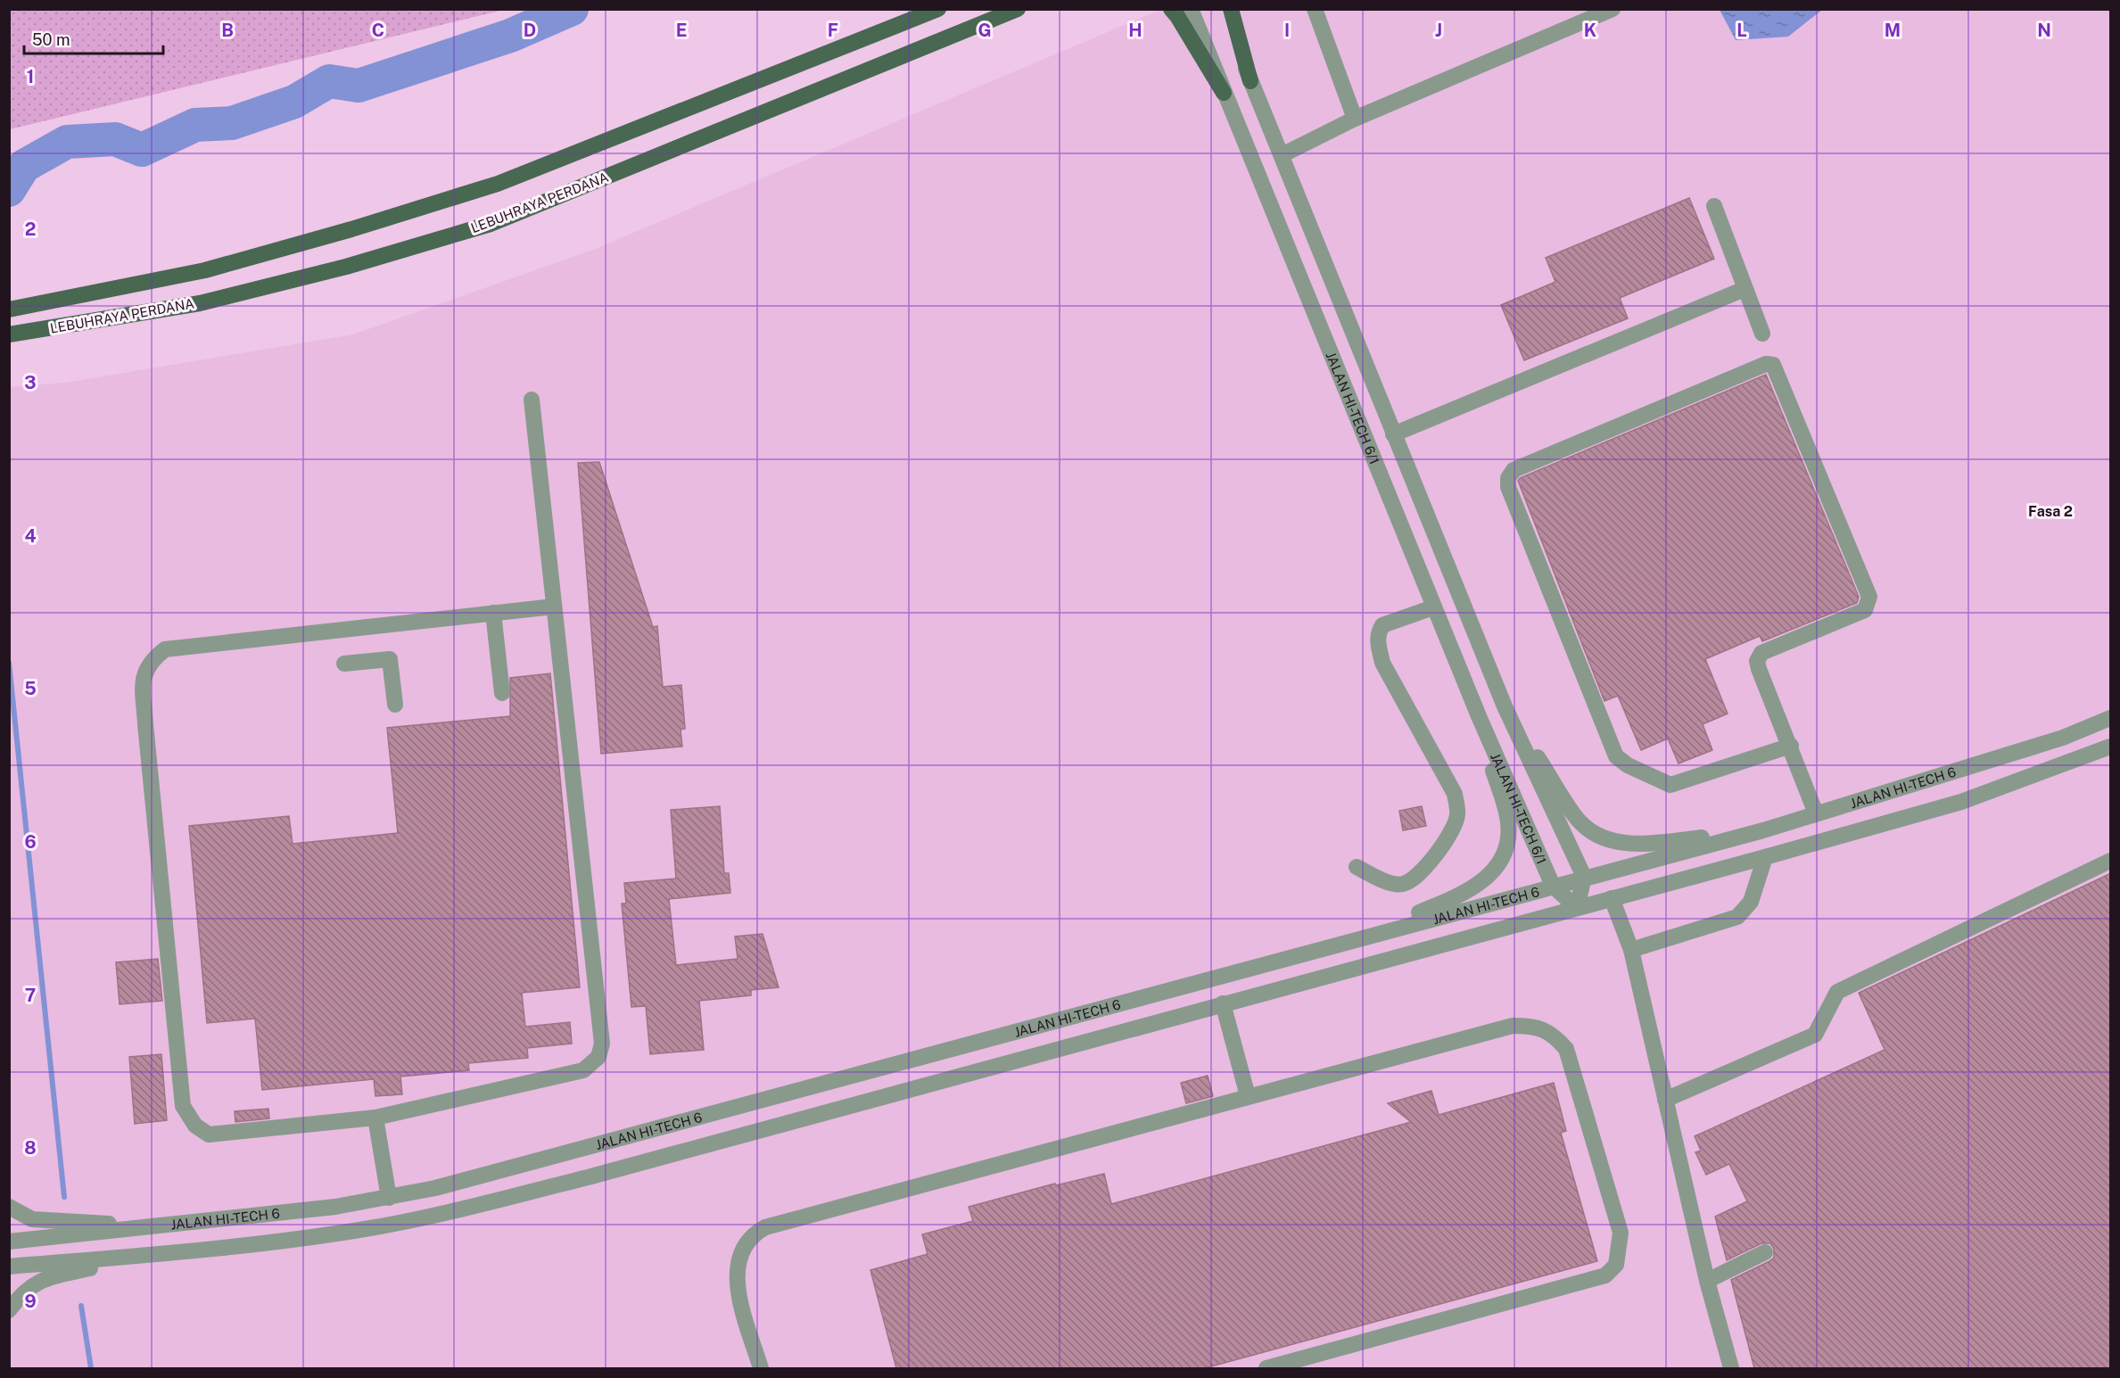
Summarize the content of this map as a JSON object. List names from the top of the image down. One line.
{"streets":{"main road":["LEBUHRAYA PERDANA"],"street":["JALAN HI-TECH 6/1","JALAN HI-TECH 6"]},"crossings":[["JALAN HI-TECH 6/1","JALAN HI-TECH 6"]],"districts":["Fasa 2"],"scale_bar":"50 m","grid":{"columns":["B","C","D","E","F","G","H","I","J","K","L","M","N"],"rows":["1","2","3","4","5","6","7","8","9"]}}
